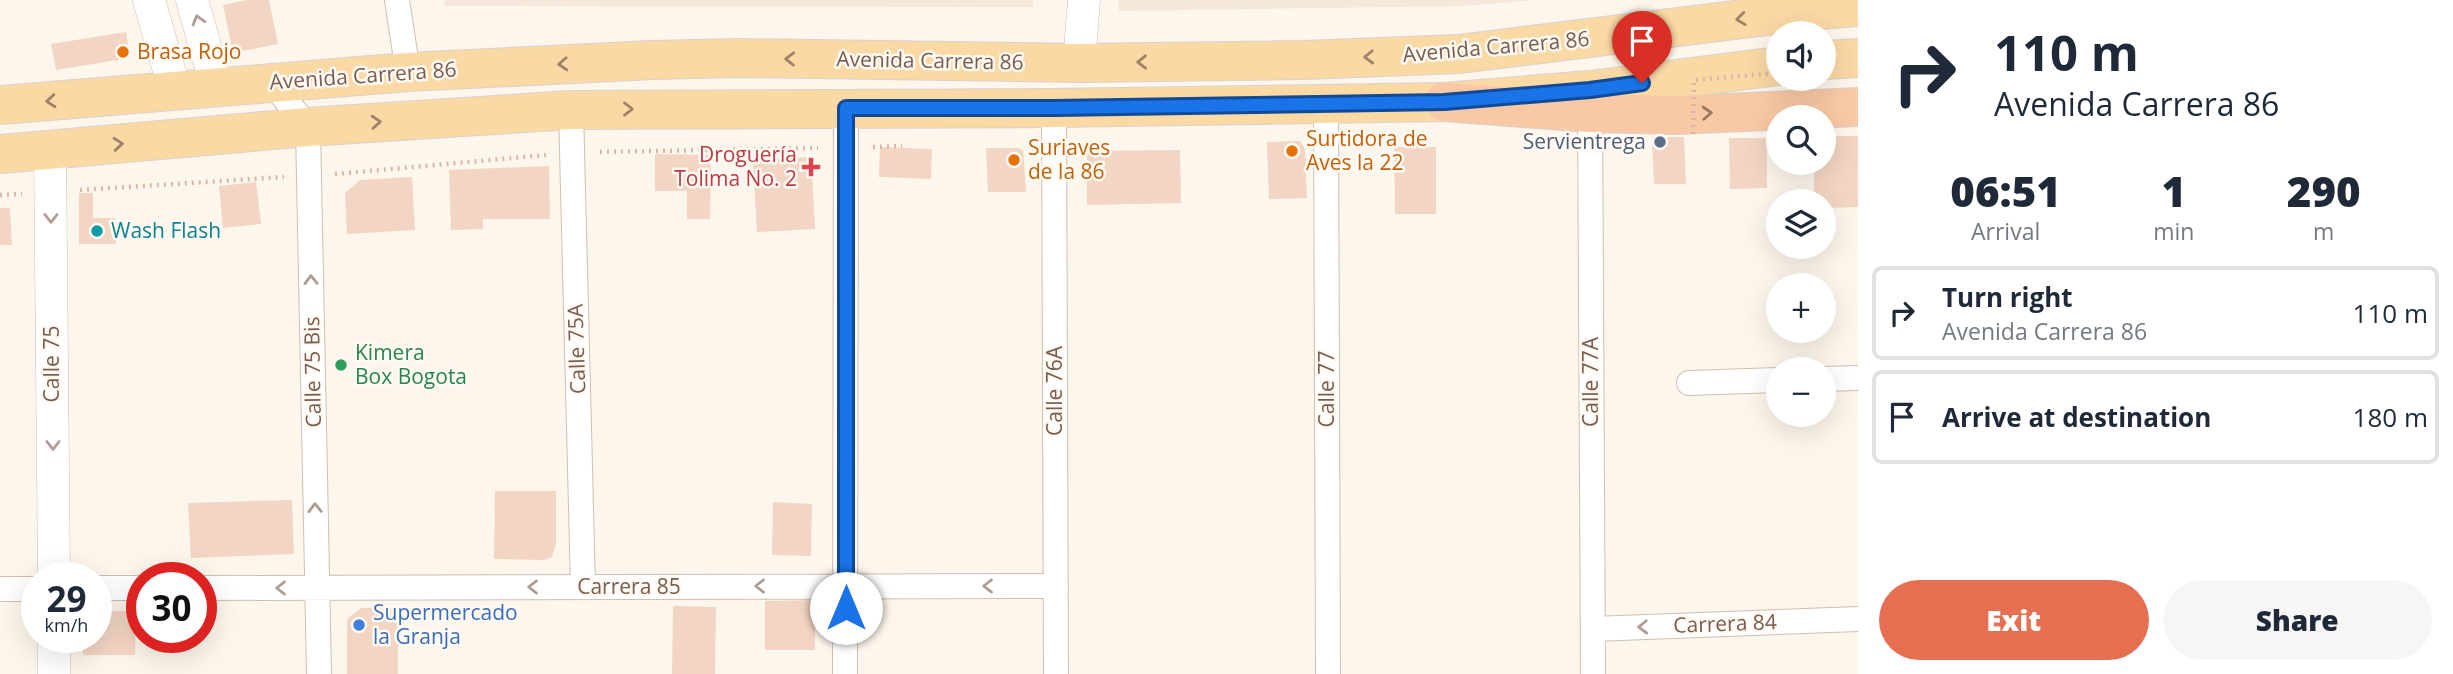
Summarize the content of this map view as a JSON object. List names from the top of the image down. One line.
{"streets":{"main road":["Avenida Carrera 86"],"street":["Calle 75A","Calle 75","Calle 75 Bis","Calle 77A","Calle 77","Calle 76A","Carrera 85","Carrera 84"]},"crossings":[["Calle 75A","Carrera 85"],["Calle 75 Bis","Carrera 85"],["Calle 77A","Carrera 84"],["Calle 76A","Carrera 85"]],"one_way":["Calle 75","Calle 75 Bis","Carrera 85","Carrera 84"],"places":{"other":["Brasa Rojo","Servientrega","Surtidora de Aves la 22","Suriaves de la 86","Wash Flash","Kimera Box Bogota","Supermercado la Granja"],"health":["Droguería Tolima No. 2"]},"page":{"turn":["110 m","Avenida Carrera 86"],"map_buttons":["+","−"],"eta":["06:51","Arrival","1","min","290","m"],"list":[{"name":"Turn right","note":"Avenida Carrera 86","value":"110 m"},{"name":"Arrive at destination","value":"180 m"}],"speed":"29 km/h","limit":"30","buttons":["Exit","Share"]}}
